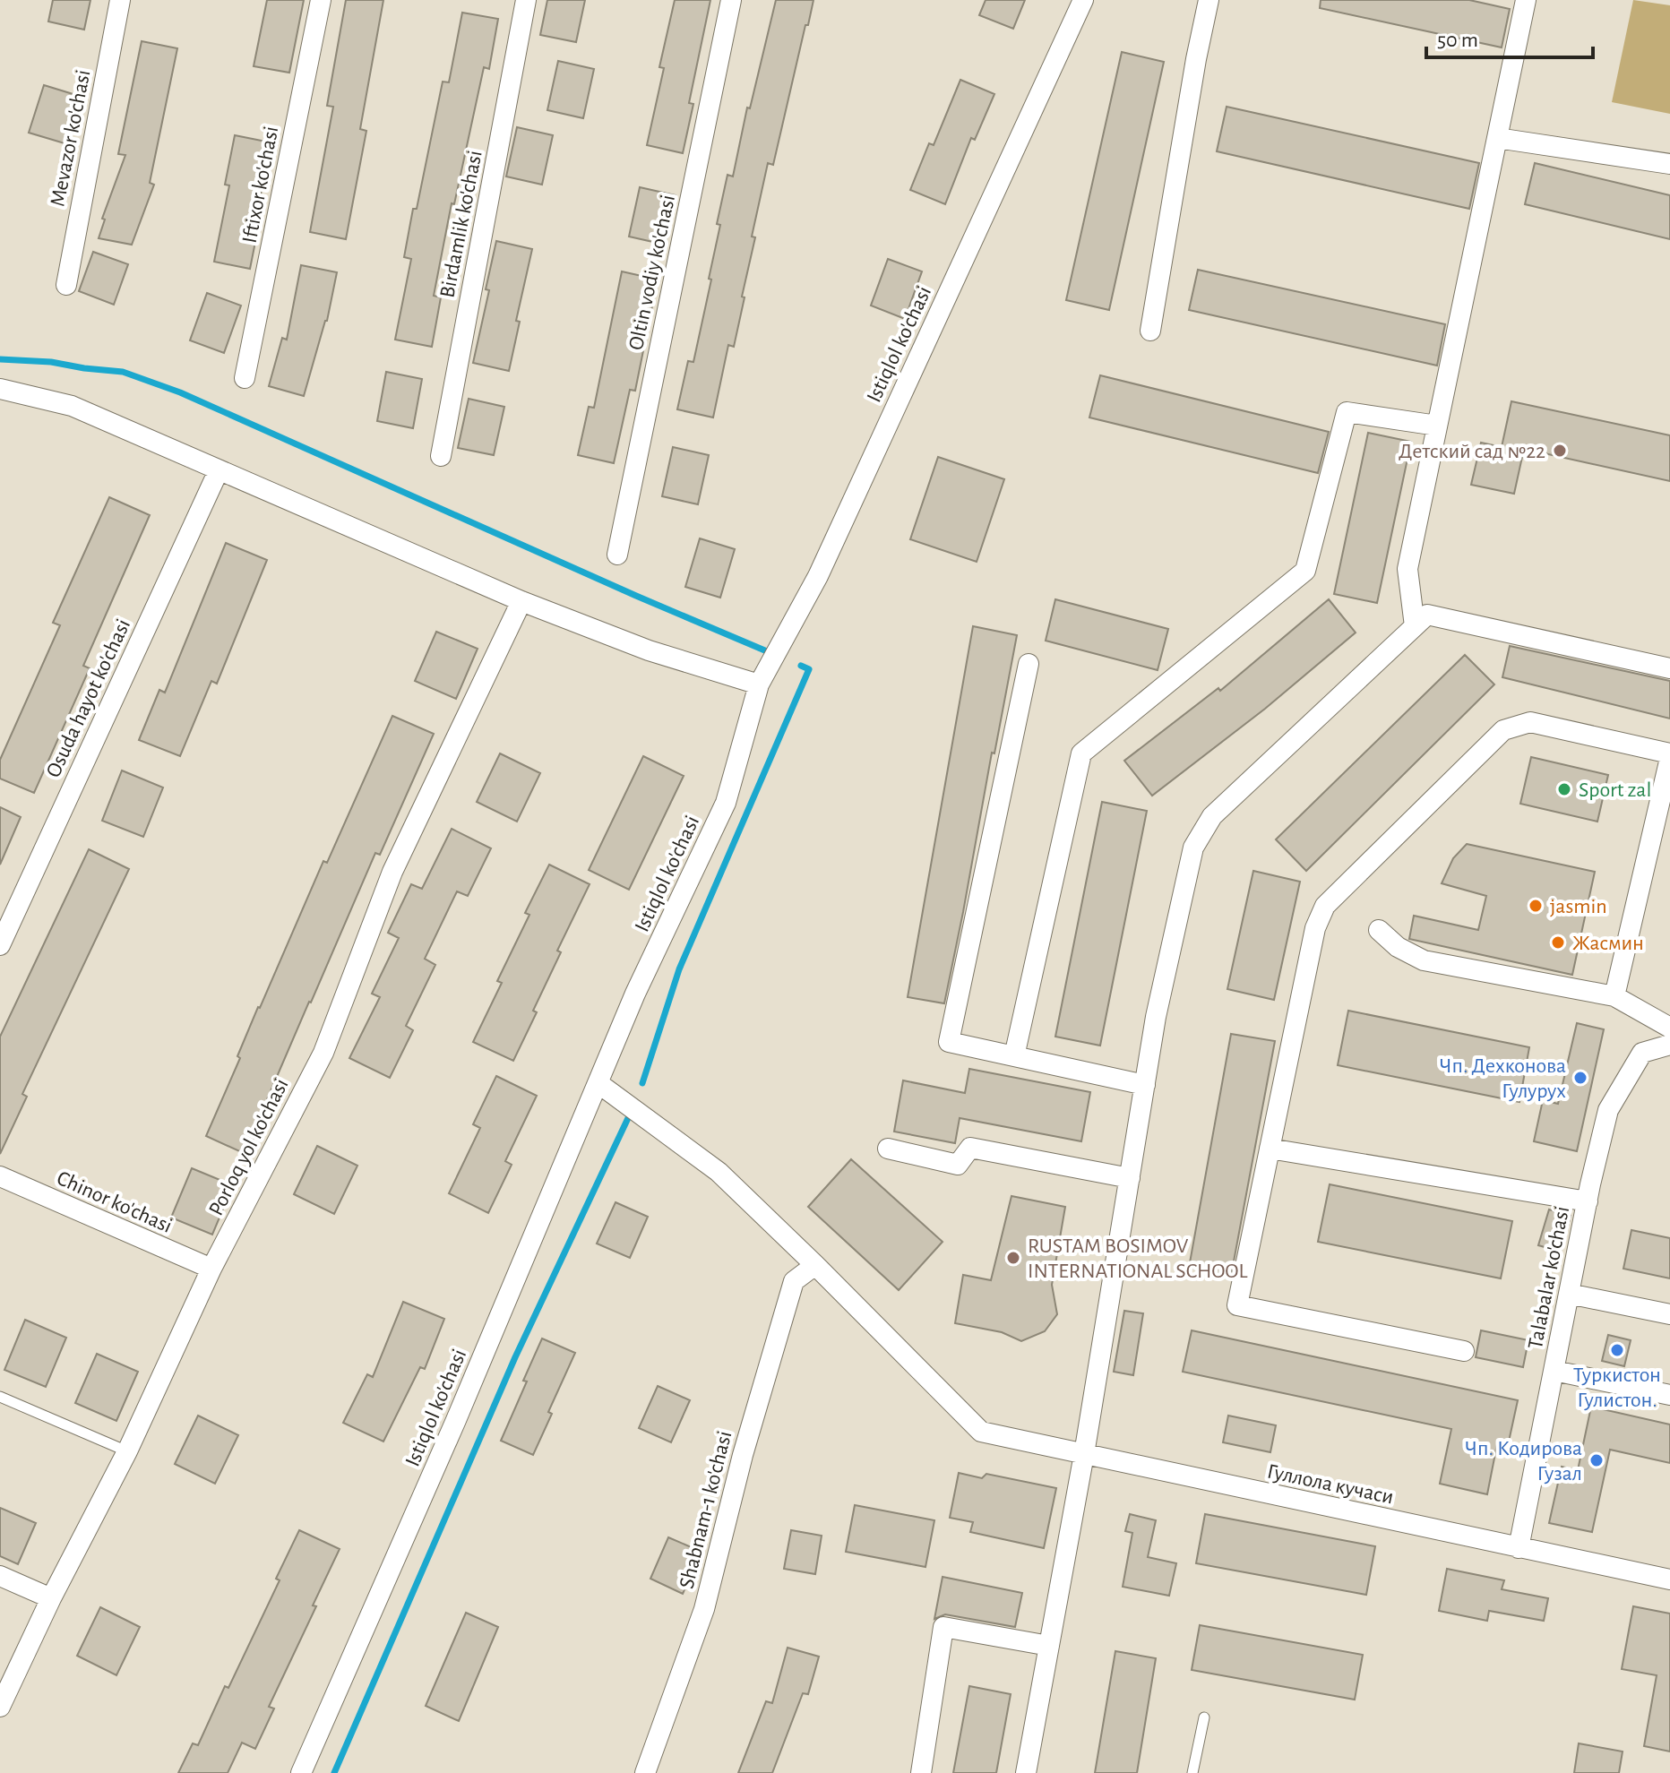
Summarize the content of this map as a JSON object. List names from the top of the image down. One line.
{"streets":{"street":["Mevazor ko'chasi","Iftixor ko'chasi","Birdamlik ko'chasi","Oltin vodiy ko'chasi","Istiqlol ko'chasi","Osuda hayot ko'chasi","Porloq yol ko'chasi","Chinor ko'chasi","Talabalar ko'chasi","Гуллола кучаси","Shabnam-1 ko'chasi"]},"crossings":[["Porloq yol ko'chasi","Chinor ko'chasi"],["Talabalar ko'chasi","Гуллола кучаси"],["Гуллола кучаси","Shabnam-1 ko'chasi"]],"places":["Детский сад №22","Sport zal","jasmin","Жасмин","Чп. Дехконова Гулурух","RUSTAM BOSIMOV INTERNATIONAL SCHOOL","Туркистон Гулистон.","Чп. Кодирова Гузал"],"scale_bar":"50 m"}
